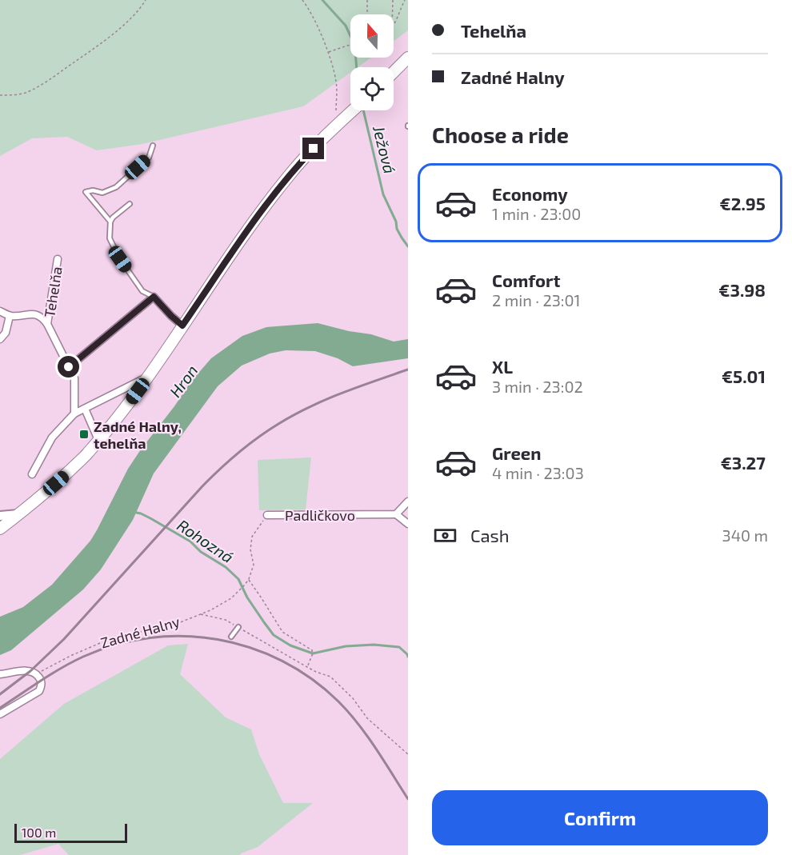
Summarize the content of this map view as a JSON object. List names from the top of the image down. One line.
{"streets":{"street":["Tehelňa","Padličkovo"],"path":["Zadné Halny"]},"water":["Ježová","Hron","Rohozná"],"places":{"transit":["Zadné Halny, tehelňa"]},"scale_bar":"100 m","north":"top","page":{"banner":["Tehelňa","Zadné Halny"],"heading":"Choose a ride","list":[{"name":"Economy","note":"1 min · 23:00","value":"€2.95"},{"name":"Comfort","note":"2 min · 23:01","value":"€3.98"},{"name":"XL","note":"3 min · 23:02","value":"€5.01"},{"name":"Green","note":"4 min · 23:03","value":"€3.27"}],"pay":["Cash","340 m"],"buttons":"Confirm","scale":"100 m"}}
